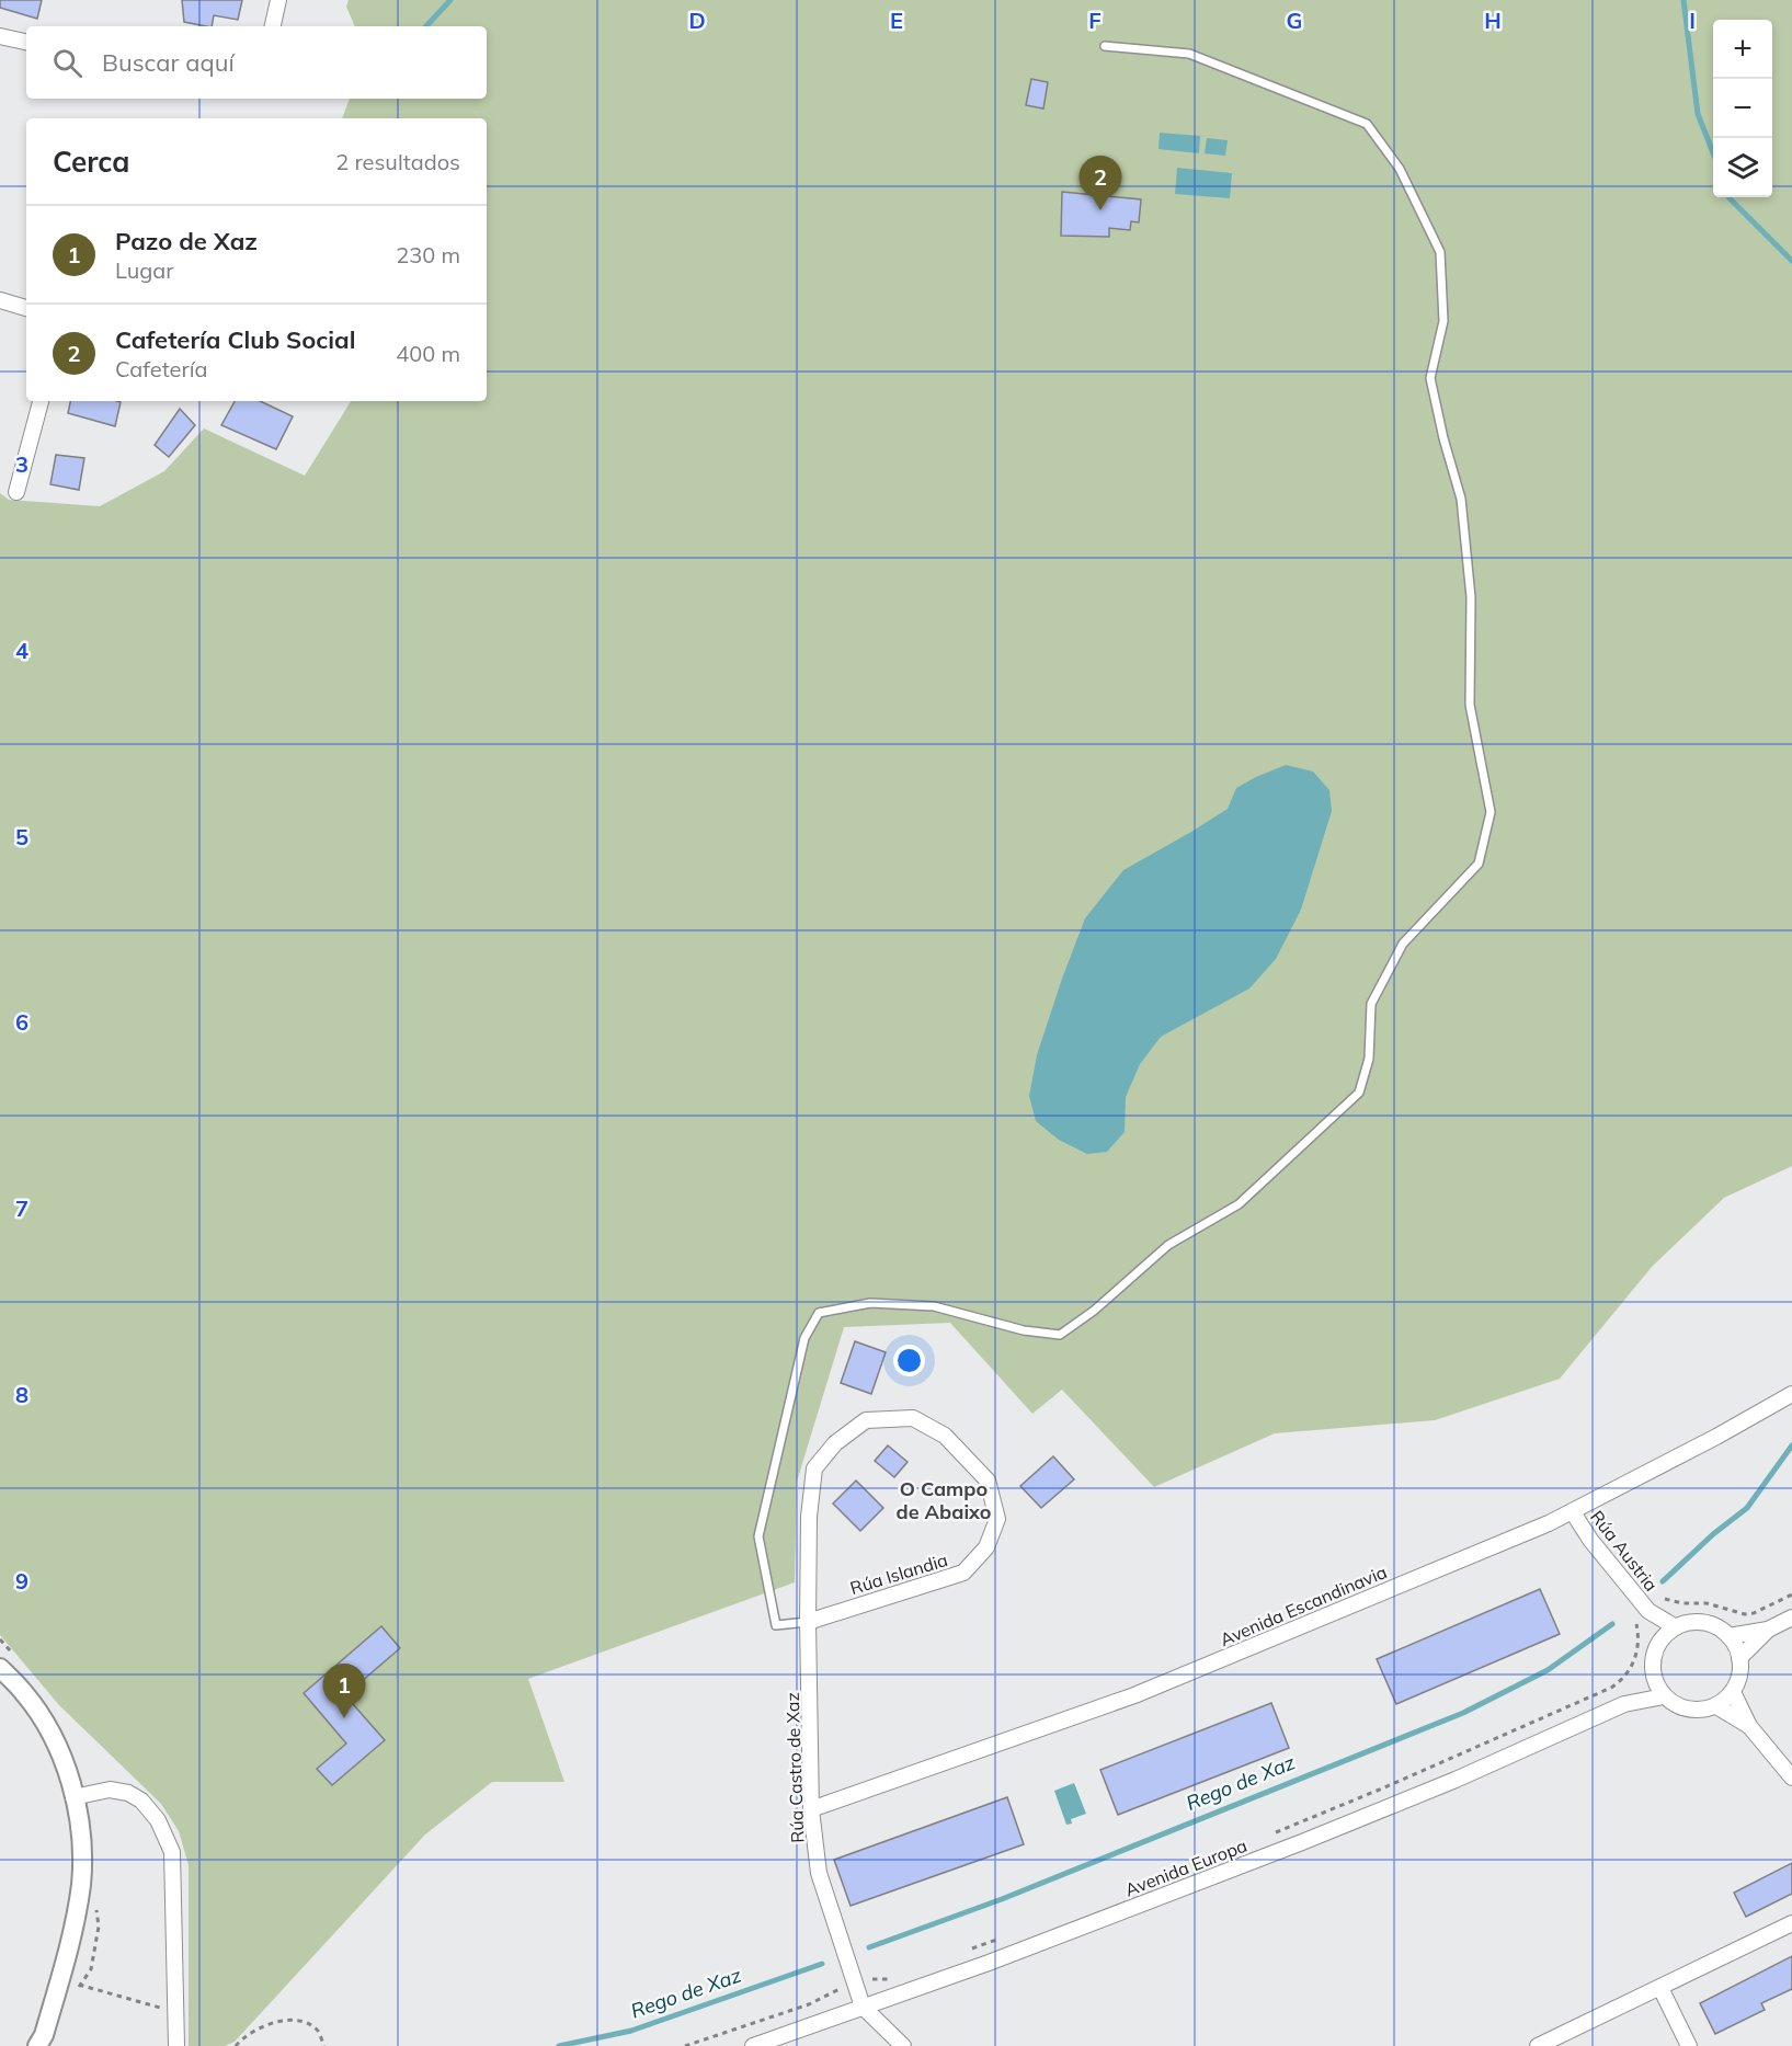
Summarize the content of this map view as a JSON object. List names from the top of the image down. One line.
{"streets":{"street":["Rúa Austria","Rúa Islandia","Avenida Escandinavia","Rúa Castro de Xaz","Avenida Europa"]},"crossings":[["Rúa Austria","Avenida Escandinavia"],["Rúa Austria","Avenida Europa"],["Rúa Islandia","Rúa Castro de Xaz"],["Avenida Escandinavia","Rúa Castro de Xaz"],["Rúa Castro de Xaz","Avenida Europa"]],"districts":["O Campo de Abaixo"],"water":["Rego de Xaz"],"page":{"map_buttons":["+","−"],"search":"Buscar aquí","heading":["Cerca","2 resultados"],"pins":["2","1"],"list":[{"mark":"1","name":"Pazo de Xaz","note":"Lugar","value":"230 m"},{"mark":"2","name":"Cafetería Club Social","note":"Cafetería","value":"400 m"}]},"grid":{"columns":["D","E","F","G","H","I"],"rows":["3","4","5","6","7","8","9"]}}
